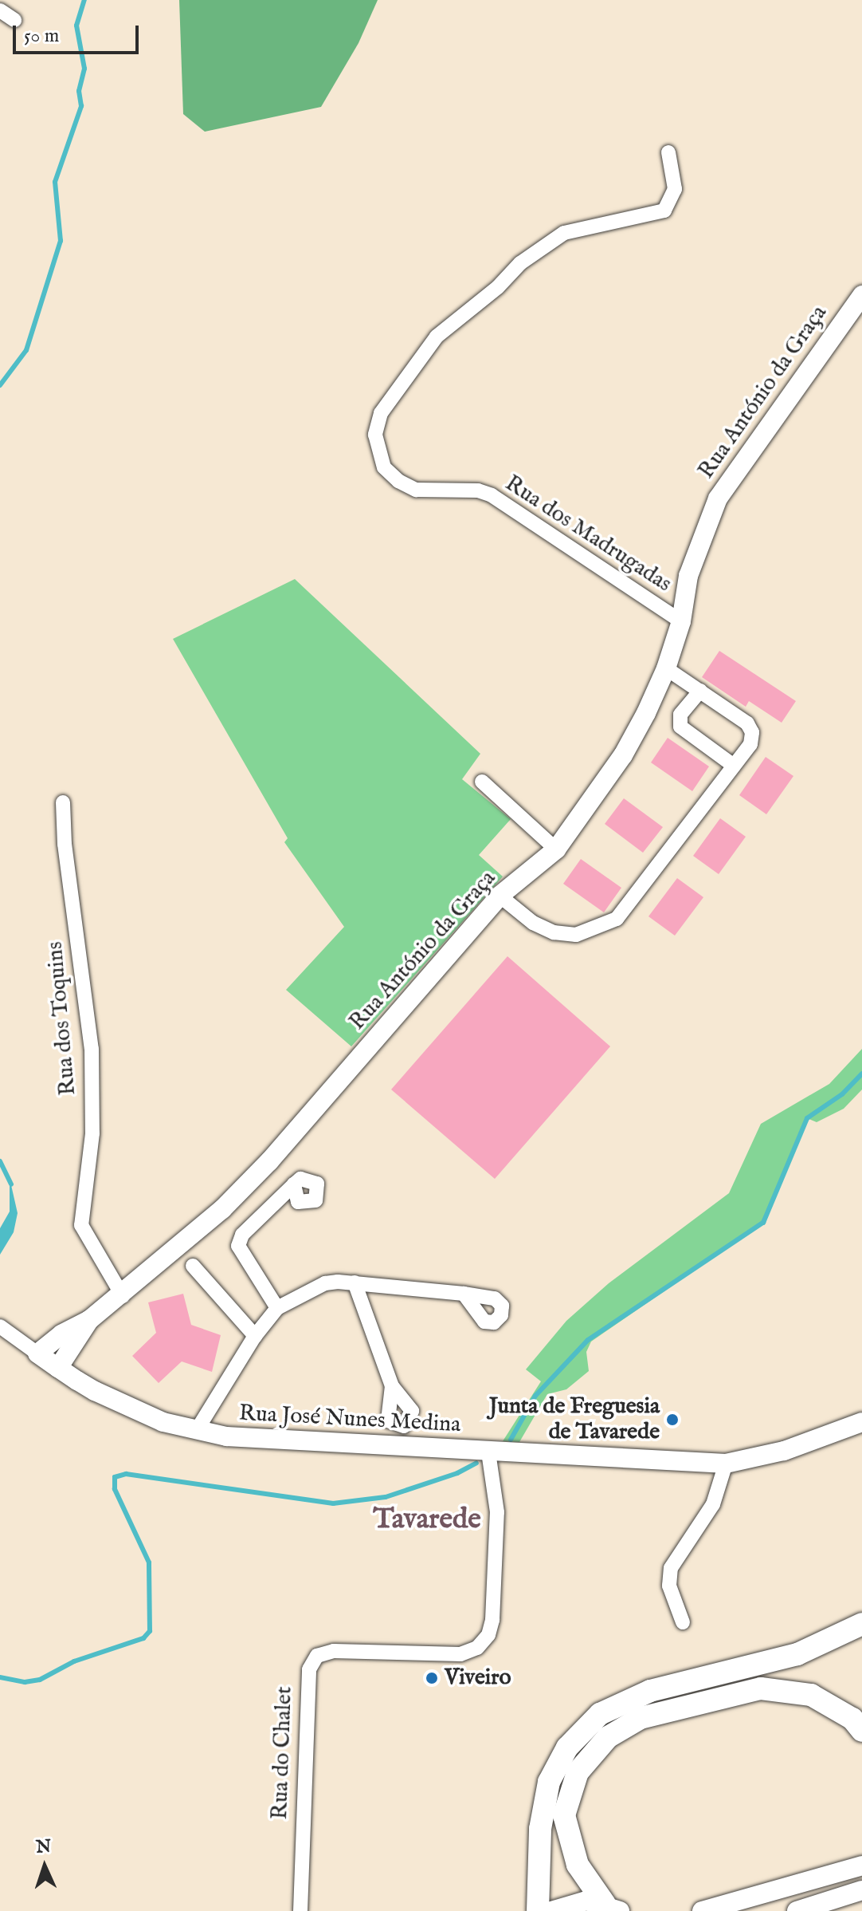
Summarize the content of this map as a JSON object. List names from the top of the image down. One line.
{"streets":{"street":["Rua António da Graça","Rua dos Madrugadas","Rua dos Toquins","Rua José Nunes Medina","Rua do Chalet"]},"crossings":[["Rua António da Graça","Rua dos Madrugadas"],["Rua António da Graça","Rua dos Toquins"],["Rua António da Graça","Rua José Nunes Medina"],["Rua José Nunes Medina","Rua do Chalet"]],"districts":["Tavarede"],"places":["Junta de Freguesia de Tavarede","Viveiro"],"scale_bar":"50 m","north":"top"}
